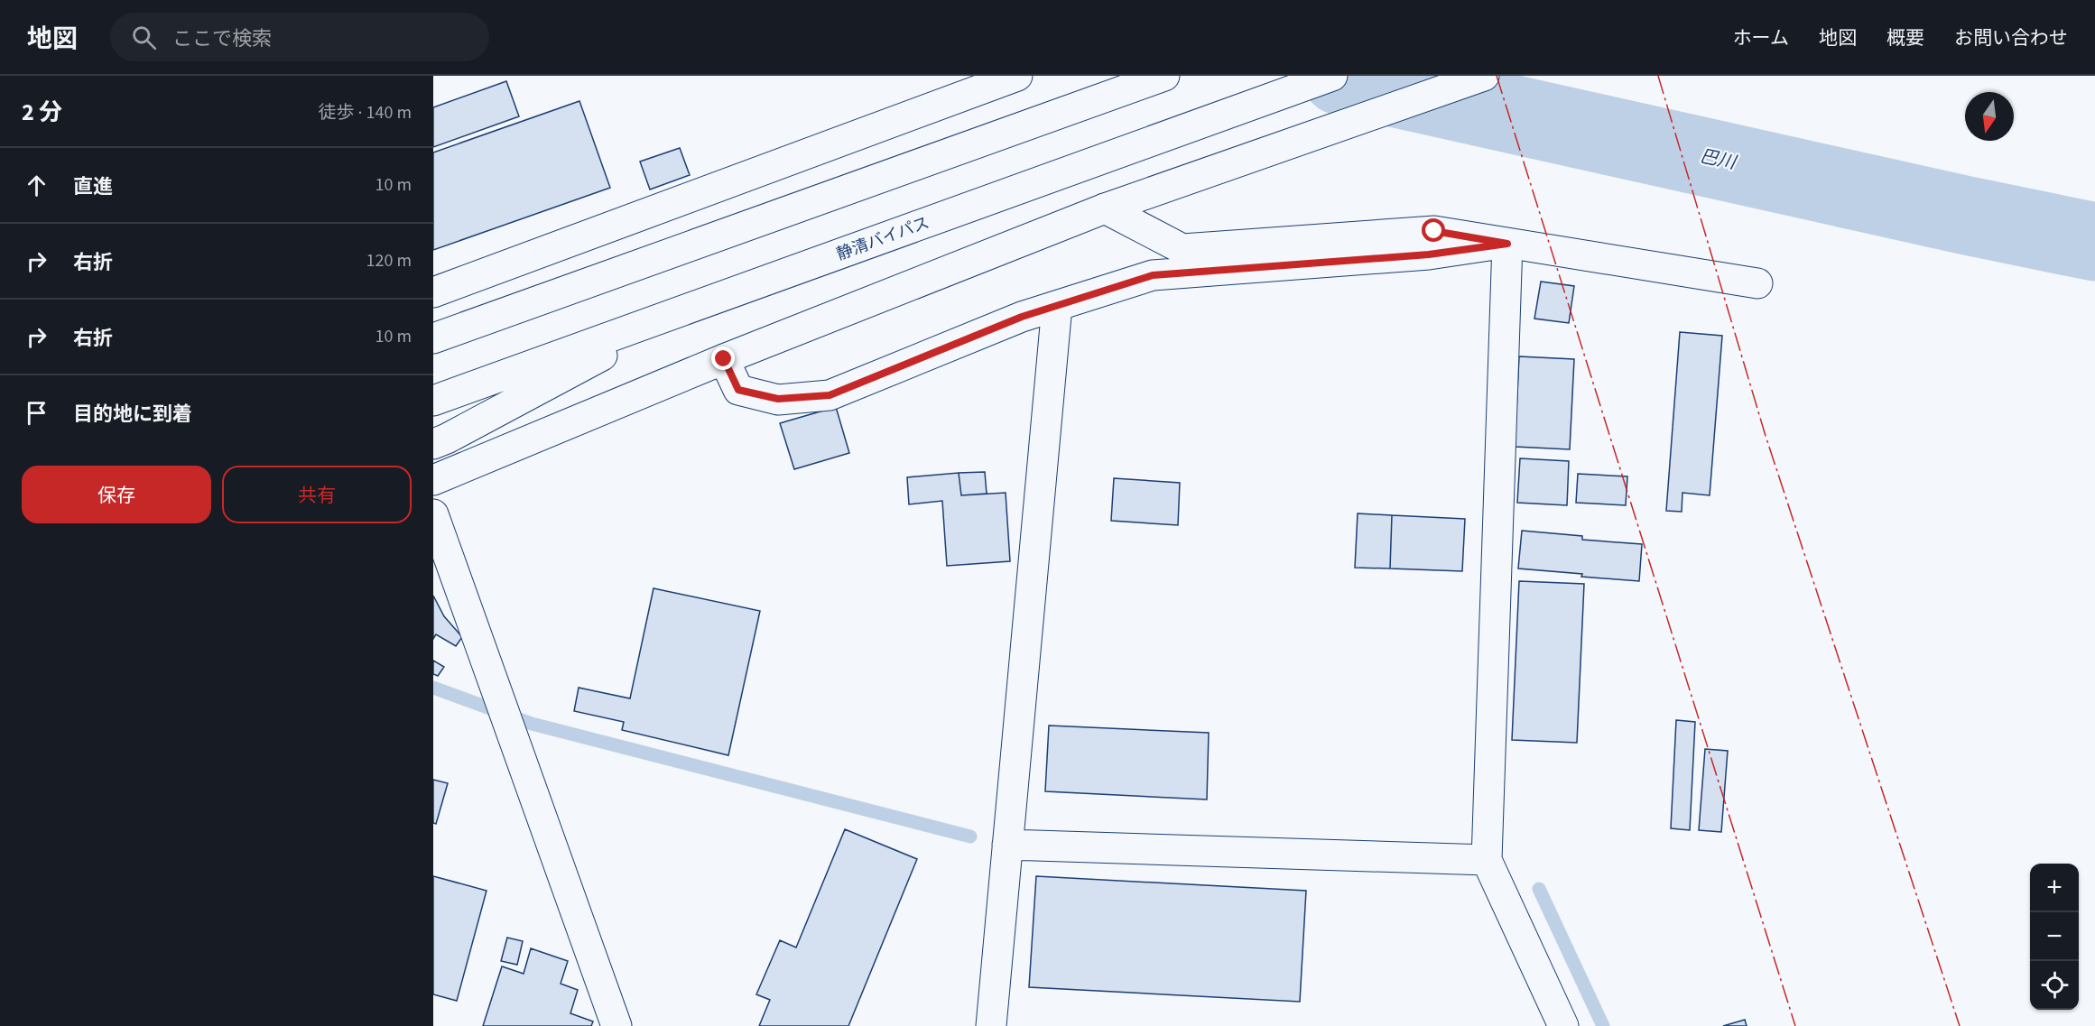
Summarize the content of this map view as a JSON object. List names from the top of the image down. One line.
{"streets":{"main road":["静清バイパス"]},"water":["巴川"],"north":"bottom","page":{"header":"地図","search":"ここで検索","nav":["ホーム","地図","概要","お問い合わせ"],"heading":["2 分","徒歩 · 140 m"],"list":[["直進","10 m"],["右折","120 m"],["右折","10 m"],"目的地に到着"],"buttons":["保存","共有"],"map_buttons":["+","−"]}}
